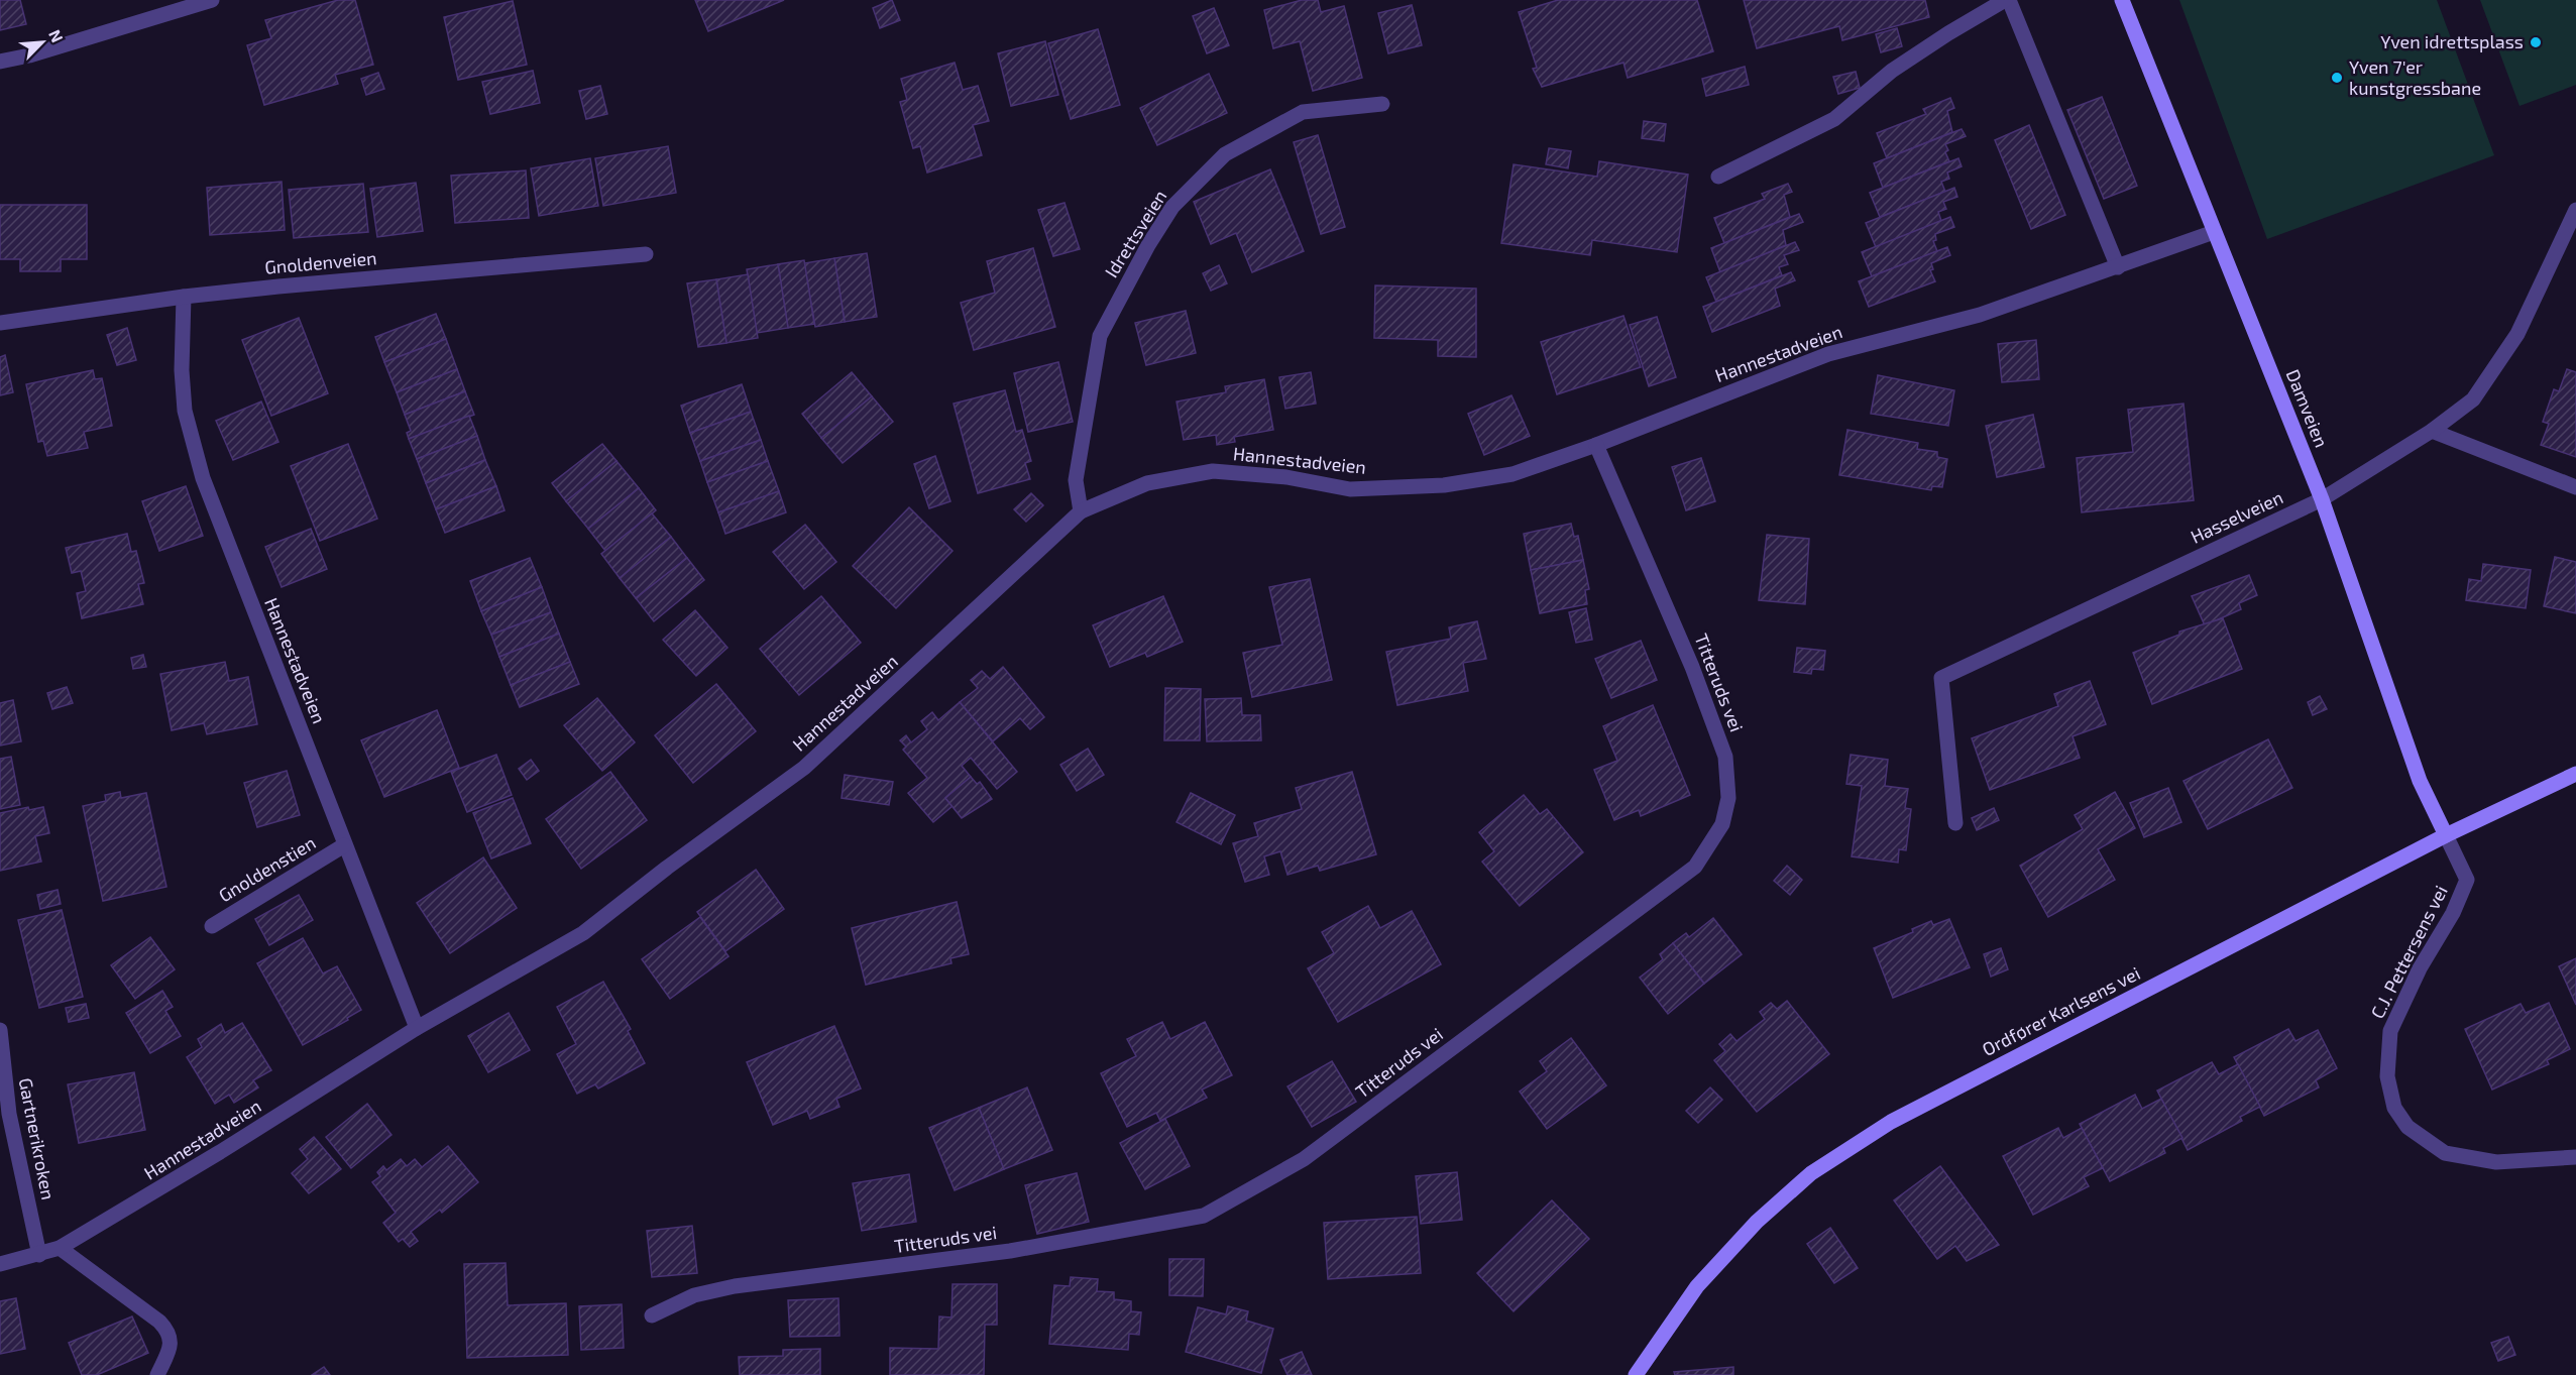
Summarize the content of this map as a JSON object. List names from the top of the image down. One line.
{"streets":{"street":["Idrettsveien","Gnoldenveien","Hannestadveien","Damveien","Hasselveien","Titteruds vei","Gnoldenstien","C.J. Pettersens vei","Ordfører Karlsens vei","Gartnerikroken"]},"crossings":[["Idrettsveien","Hannestadveien"],["Gnoldenveien","Hannestadveien"],["Hannestadveien","Damveien"],["Hannestadveien","Titteruds vei"],["Hannestadveien","Gnoldenstien"],["Hannestadveien","Gartnerikroken"],["Damveien","Hasselveien"],["Damveien","C.J. Pettersens vei"],["Damveien","Ordfører Karlsens vei"],["C.J. Pettersens vei","Ordfører Karlsens vei"]],"places":["Yven idrettsplass","Yven 7'er kunstgressbane"],"north":"top right"}
